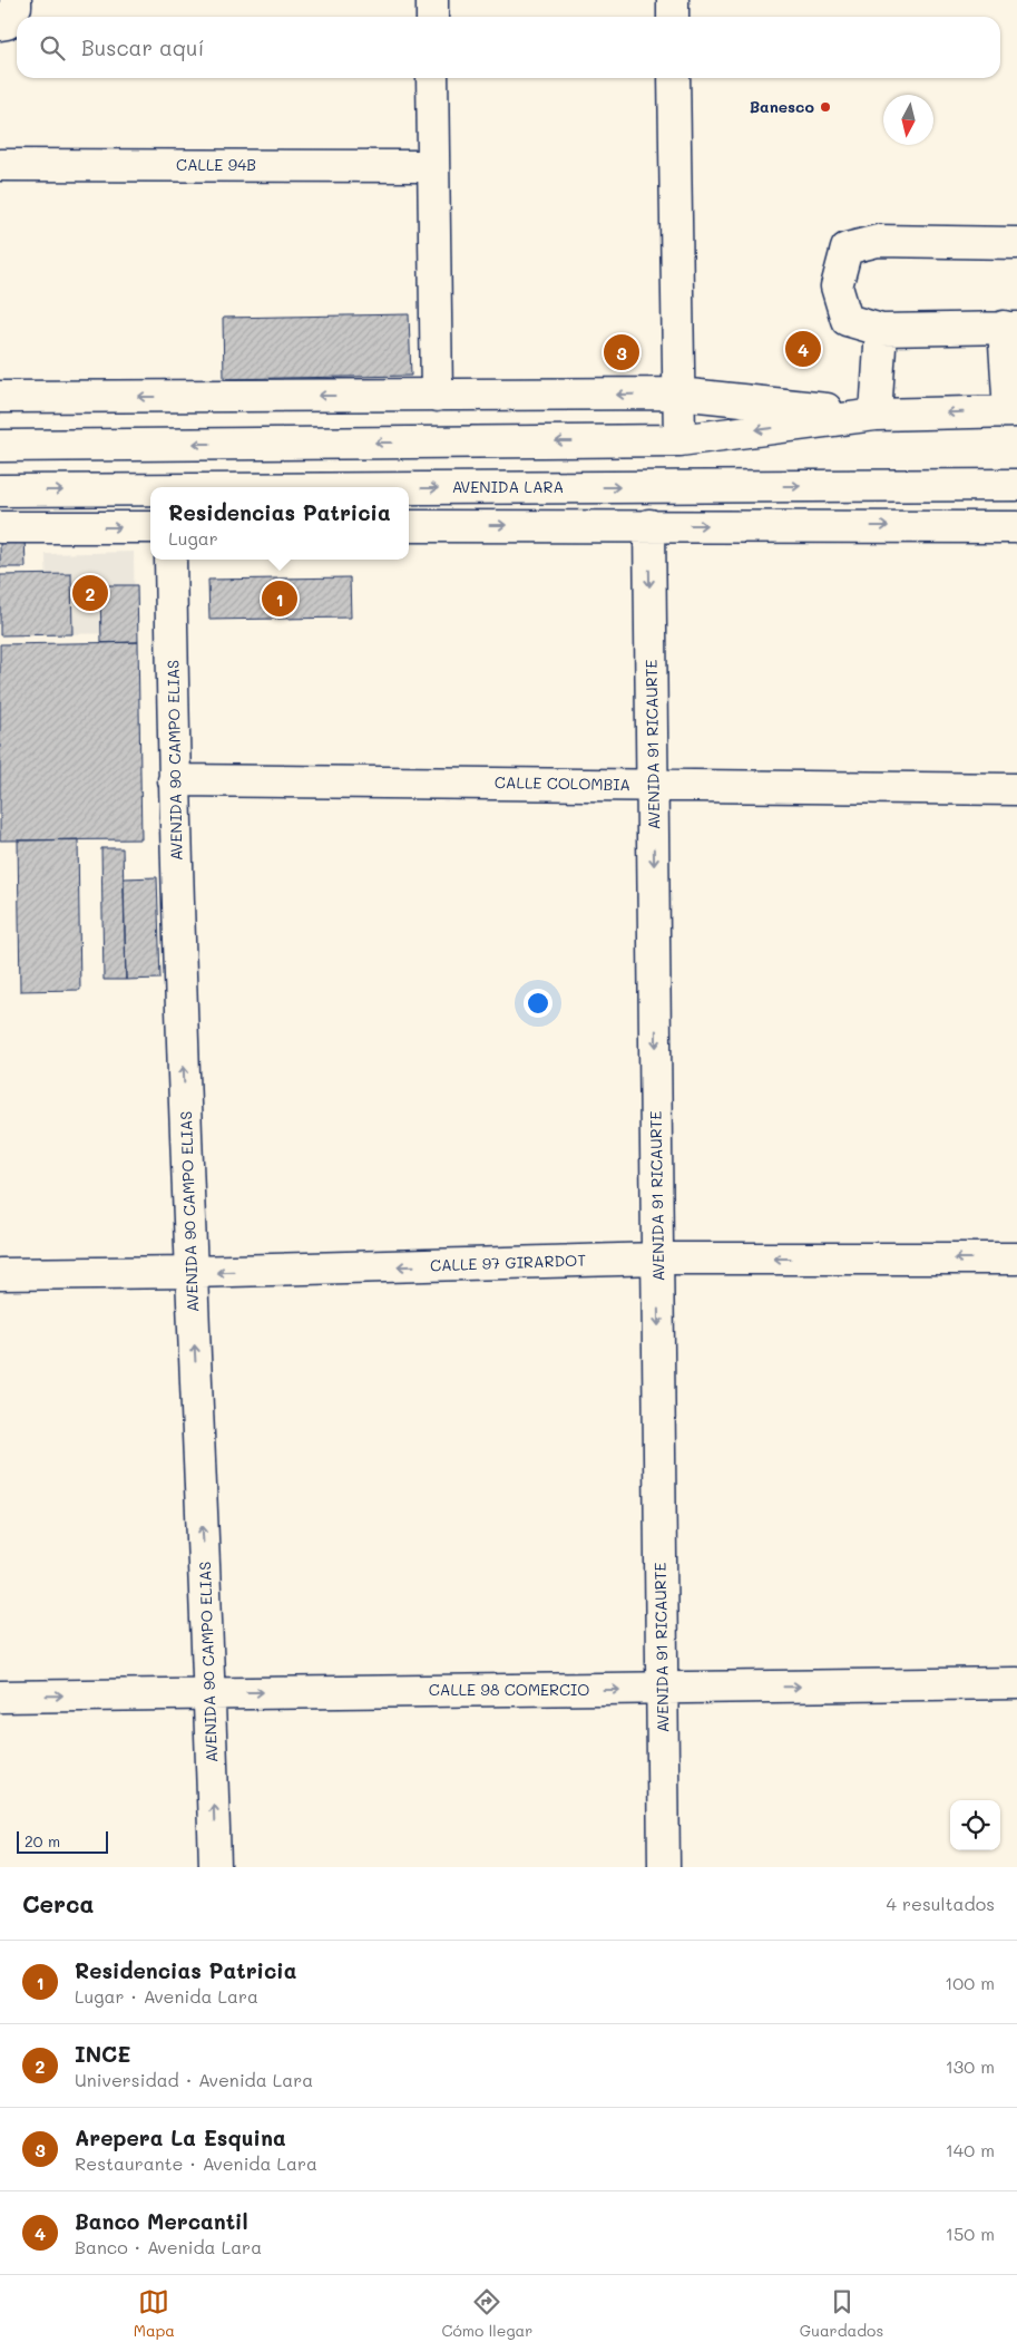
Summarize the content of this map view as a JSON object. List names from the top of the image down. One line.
{"streets":{"street":["CALLE 94B","AVENIDA LARA","AVENIDA 91 RICAURTE","AVENIDA 90 CAMPO ELIAS","CALLE COLOMBIA","CALLE 97 GIRARDOT","CALLE 98 COMERCIO"]},"crossings":[["AVENIDA 91 RICAURTE","CALLE COLOMBIA"],["AVENIDA 91 RICAURTE","CALLE 97 GIRARDOT"],["AVENIDA 91 RICAURTE","CALLE 98 COMERCIO"],["AVENIDA 90 CAMPO ELIAS","CALLE COLOMBIA"],["AVENIDA 90 CAMPO ELIAS","CALLE 97 GIRARDOT"],["AVENIDA 90 CAMPO ELIAS","CALLE 98 COMERCIO"]],"one_way":["AVENIDA 91 RICAURTE","AVENIDA 90 CAMPO ELIAS","CALLE 97 GIRARDOT","CALLE 98 COMERCIO"],"places":["Banesco"],"scale_bar":"20 m","north":"bottom","page":{"search":"Buscar aquí","pins":["4","3","2","1"],"popup":["Residencias Patricia","Lugar"],"scale":"20 m","heading":["Cerca","4 resultados"],"list":[{"mark":"1","name":"Residencias Patricia","note":"Lugar · Avenida Lara","value":"100 m"},{"mark":"2","name":"INCE","note":"Universidad · Avenida Lara","value":"130 m"},{"mark":"3","name":"Arepera La Esquina","note":"Restaurante · Avenida Lara","value":"140 m"},{"mark":"4","name":"Banco Mercantil","note":"Banco · Avenida Lara","value":"150 m"}],"nav":["Mapa","Cómo llegar","Guardados"]}}
